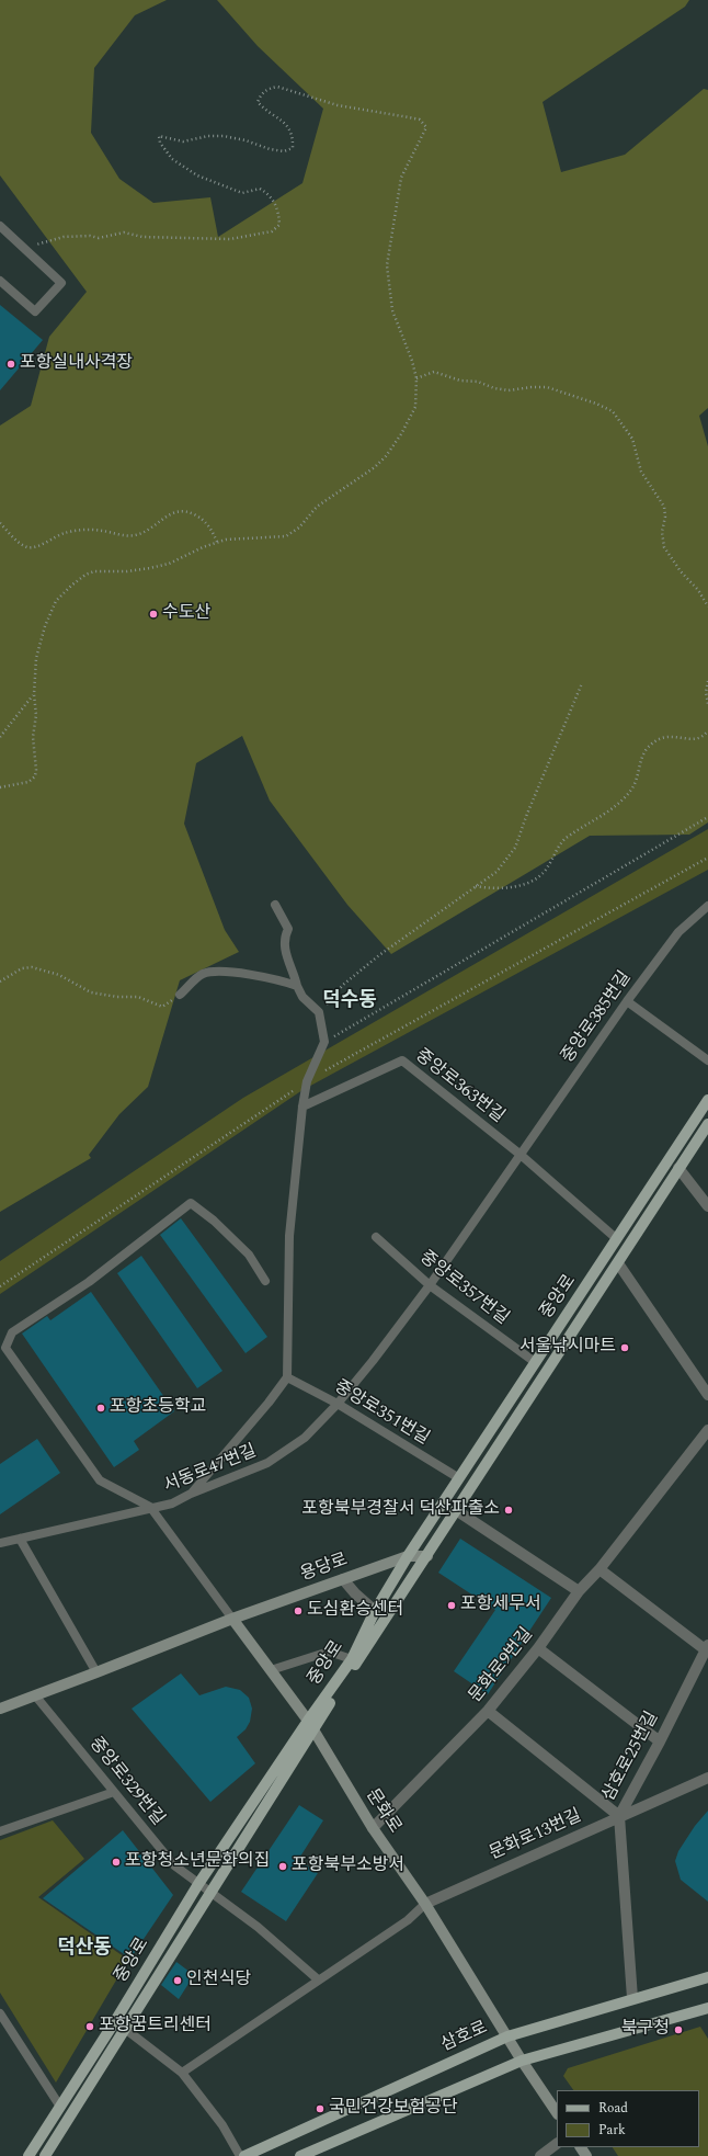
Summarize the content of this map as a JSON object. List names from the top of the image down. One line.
{"streets":{"main road":["중앙로","삼호로"],"street":["용당로","문화로9번길","삼호로25번길","문화로","문화로13번길"],"lane":["중앙로385번길","중앙로363번길","중앙로357번길","중앙로351번길","서동로47번길","중앙로329번길"]},"crossings":[["중앙로385번길","중앙로363번길"],["중앙로385번길","중앙로357번길"],["중앙로385번길","서동로47번길"],["중앙로363번길","중앙로"],["중앙로357번길","중앙로"],["중앙로357번길","서동로47번길"],["중앙로","중앙로351번길"],["중앙로","용당로"],["중앙로","중앙로329번길"],["중앙로","문화로"],["중앙로351번길","서동로47번길"],["용당로","중앙로329번길"],["용당로","문화로"],["문화로9번길","문화로"],["삼호로25번길","문화로13번길"],["삼호로25번길","삼호로"],["문화로","문화로13번길"],["문화로","삼호로"]],"districts":["덕수동","덕산동"],"places":["포항실내사격장","수도산","서울낚시마트","포항초등학교","포항북부경찰서 덕산파출소","포항세무서","도심환승센터","포항청소년문화의집","포항북부소방서","인천식당","포항꿈트리센터","북구청","국민건강보험공단"],"legend":["Road","Park"]}
